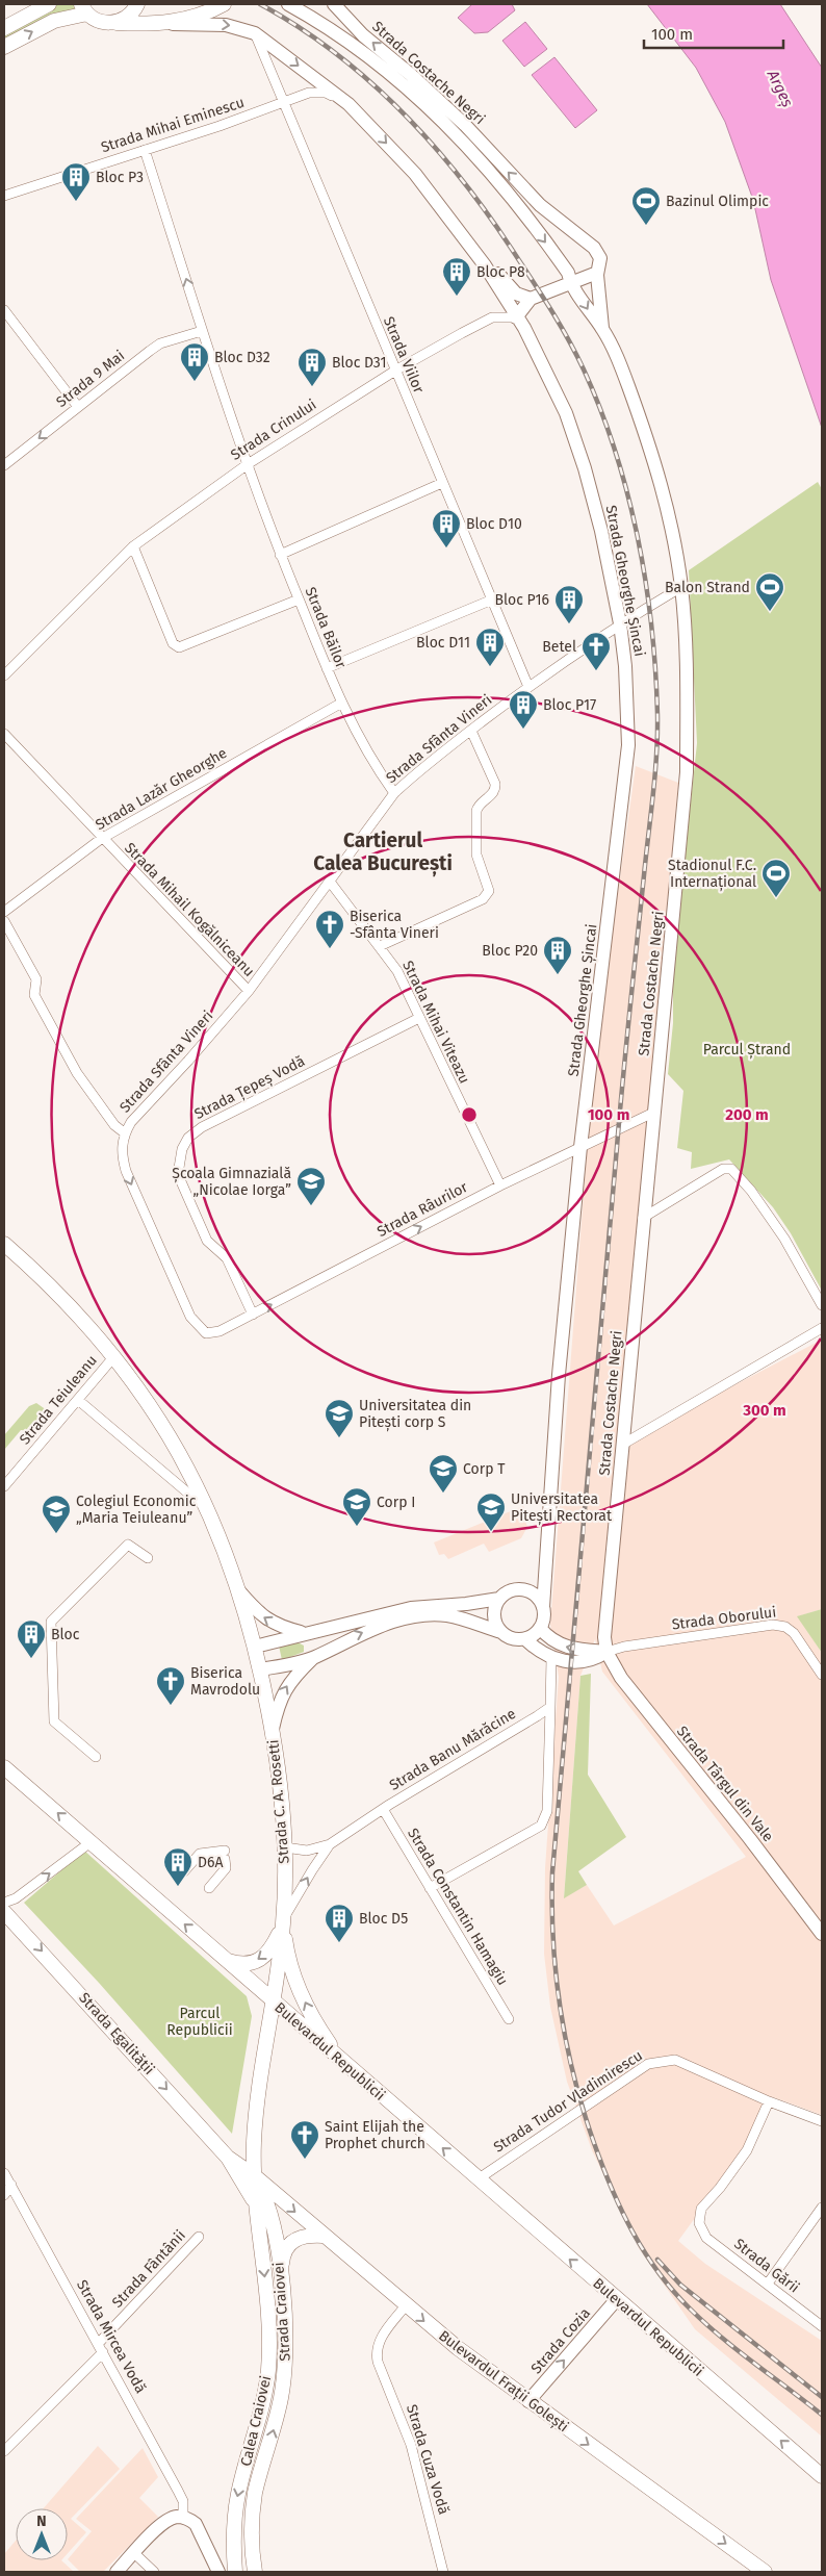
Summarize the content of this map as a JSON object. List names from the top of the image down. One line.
{"streets":{"main road":["Strada Costache Negri","Strada Gheorghe Șincai","Strada Târgul din Vale","Strada C. A. Rosetti","Strada Egalității","Bulevardul Republicii","Strada Craiovei","Strada Cozia","Bulevardul Frații Golești","Calea Craiovei"],"street":["Strada Mihai Eminescu","Strada Viilor","Strada 9 Mai","Strada Crinului","Strada Băilor","Strada Sfânta Vineri","Strada Lazăr Gheorghe","Strada Mihail Kogălniceanu","Strada Mihai Viteazu","Strada Țepeș Vodă","Strada Râurilor","Strada Teiuleanu","Strada Oborului","Strada Banu Mărăcine","Strada Constantin Hamagiu","Strada Tudor Vladimirescu","Strada Gării","Strada Fântânii","Strada Mircea Vodă","Strada Cuza Vodă"]},"crossings":[["Strada Costache Negri","Strada Sfânta Vineri"],["Strada Costache Negri","Strada Râurilor"],["Strada Costache Negri","Strada Oborului"],["Strada Costache Negri","Strada Târgul din Vale"],["Strada Mihai Eminescu","Strada Viilor"],["Strada Mihai Eminescu","Strada Gheorghe Șincai"],["Strada Mihai Eminescu","Strada Băilor"],["Strada Viilor","Strada Crinului"],["Strada Viilor","Strada Gheorghe Șincai"],["Strada Viilor","Strada Sfânta Vineri"],["Strada 9 Mai","Strada Băilor"],["Strada Crinului","Strada Gheorghe Șincai"],["Strada Crinului","Strada Băilor"],["Strada Gheorghe Șincai","Strada Sfânta Vineri"],["Strada Gheorghe Șincai","Strada Râurilor"],["Strada Băilor","Strada Sfânta Vineri"],["Strada Băilor","Strada Lazăr Gheorghe"],["Strada Sfânta Vineri","Strada Mihail Kogălniceanu"],["Strada Sfânta Vineri","Strada Mihai Viteazu"],["Strada Sfânta Vineri","Strada Râurilor"],["Strada Lazăr Gheorghe","Strada Mihail Kogălniceanu"],["Strada Mihai Viteazu","Strada Țepeș Vodă"],["Strada Mihai Viteazu","Strada Râurilor"],["Strada Țepeș Vodă","Strada Râurilor"],["Strada Teiuleanu","Strada C. A. Rosetti"],["Strada Oborului","Strada Târgul din Vale"],["Strada Banu Mărăcine","Strada C. A. Rosetti"],["Strada Banu Mărăcine","Strada Constantin Hamagiu"],["Strada C. A. Rosetti","Bulevardul Republicii"],["Strada C. A. Rosetti","Strada Craiovei"],["Strada C. A. Rosetti","Bulevardul Frații Golești"],["Strada C. A. Rosetti","Calea Craiovei"],["Strada Egalității","Bulevardul Frații Golești"],["Bulevardul Republicii","Strada Tudor Vladimirescu"],["Bulevardul Republicii","Strada Cozia"],["Strada Tudor Vladimirescu","Strada Gării"],["Strada Fântânii","Strada Mircea Vodă"],["Strada Craiovei","Bulevardul Frații Golești"],["Strada Craiovei","Calea Craiovei"],["Strada Cozia","Bulevardul Frații Golești"],["Bulevardul Frații Golești","Calea Craiovei"],["Bulevardul Frații Golești","Strada Cuza Vodă"]],"one_way":["Strada 9 Mai","Strada Egalității","Bulevardul Republicii","Strada Craiovei","Strada Cozia","Bulevardul Frații Golești","Calea Craiovei"],"districts":["Cartierul Calea București"],"water":["Argeș"],"parks":["Parcul Ștrand","Parcul Republicii"],"places":{"building":["Bloc P3","Bloc P8","Bloc D32","Bloc D31","Bloc D10","Bloc P16","Bloc D11","Bloc P17","Bloc P20","Bloc","D6A","Bloc D5"],"sports":["Bazinul Olimpic","Balon Strand","Stadionul F.C. Internațional"],"church":["Betel","Biserica -Sfânta Vineri","Biserica Mavrodolu","Saint Elijah the Prophet church"],"school or university":["Școala Gimnazială „Nicolae Iorga”","Universitatea din Pitești corp S","Corp T","Corp I","Universitatea Pitești Rectorat","Colegiul Economic „Maria Teiuleanu”"]},"scale_bar":"100 m","north":"top","rings":["100 m","200 m","300 m"]}
